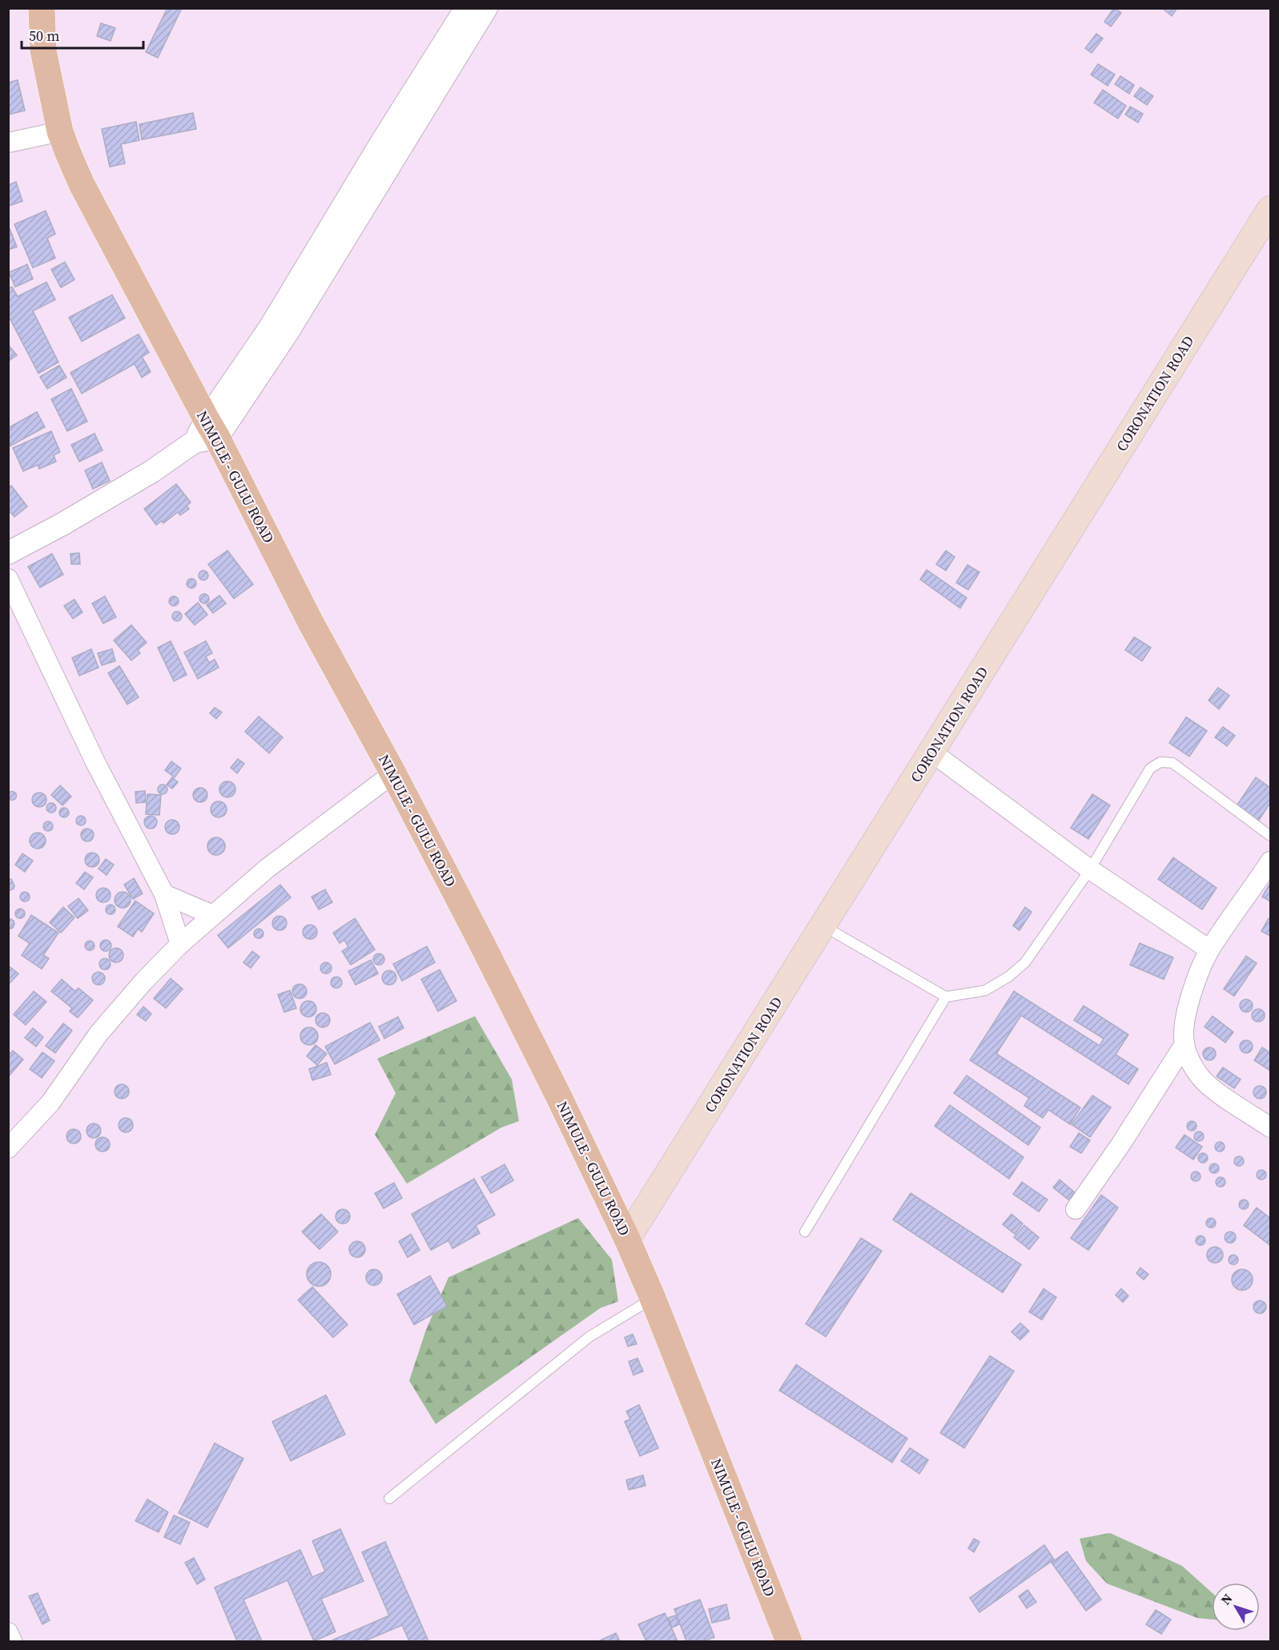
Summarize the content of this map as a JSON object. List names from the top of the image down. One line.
{"streets":{"main road":["CORONATION ROAD","NIMULE - GULU ROAD"]},"crossings":[["CORONATION ROAD","NIMULE - GULU ROAD"]],"scale_bar":"50 m","north":"top left"}
